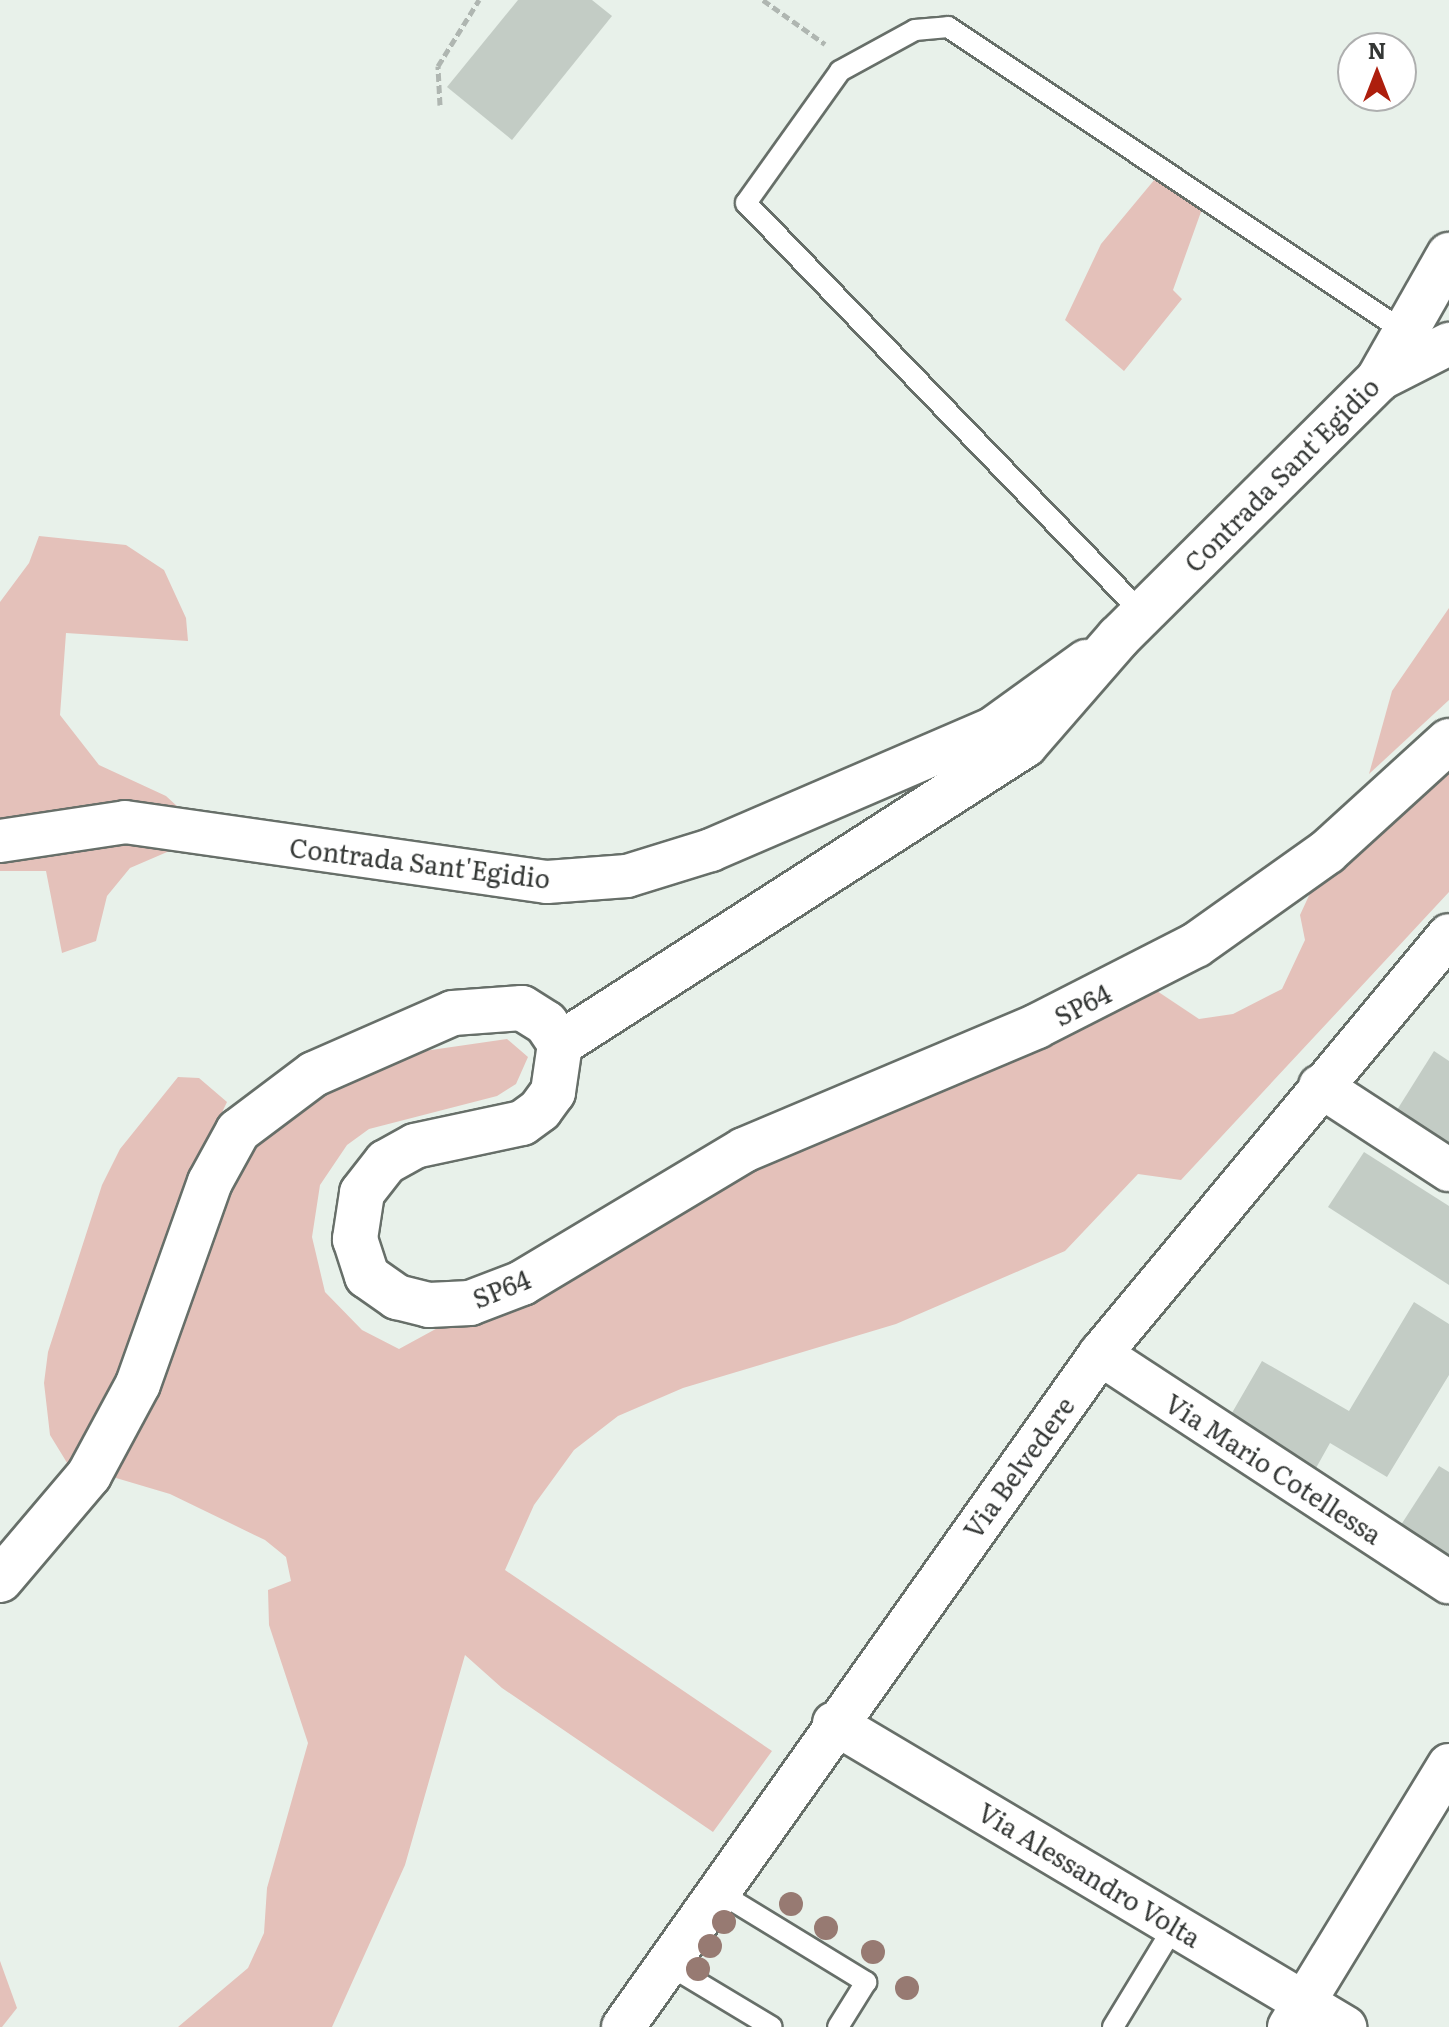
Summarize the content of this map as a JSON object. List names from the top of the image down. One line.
{"streets":{"street":["Contrada Sant'Egidio","SP64","Via Belvedere","Via Mario Cotellessa","Via Alessandro Volta"]},"crossings":[["Contrada Sant'Egidio","SP64"],["Via Belvedere","Via Mario Cotellessa"],["Via Belvedere","Via Alessandro Volta"]],"north":"top"}
